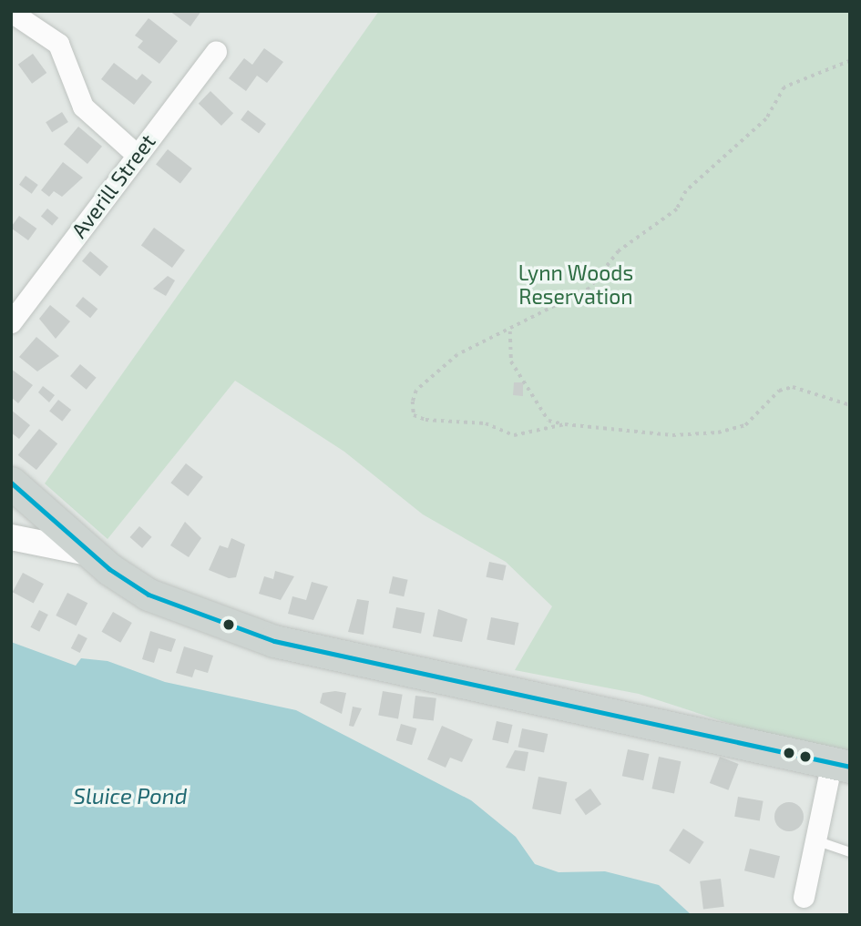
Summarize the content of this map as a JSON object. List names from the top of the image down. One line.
{"streets":{"street":["Averill Street"]},"water":["Sluice Pond"],"parks":["Lynn Woods Reservation"]}
